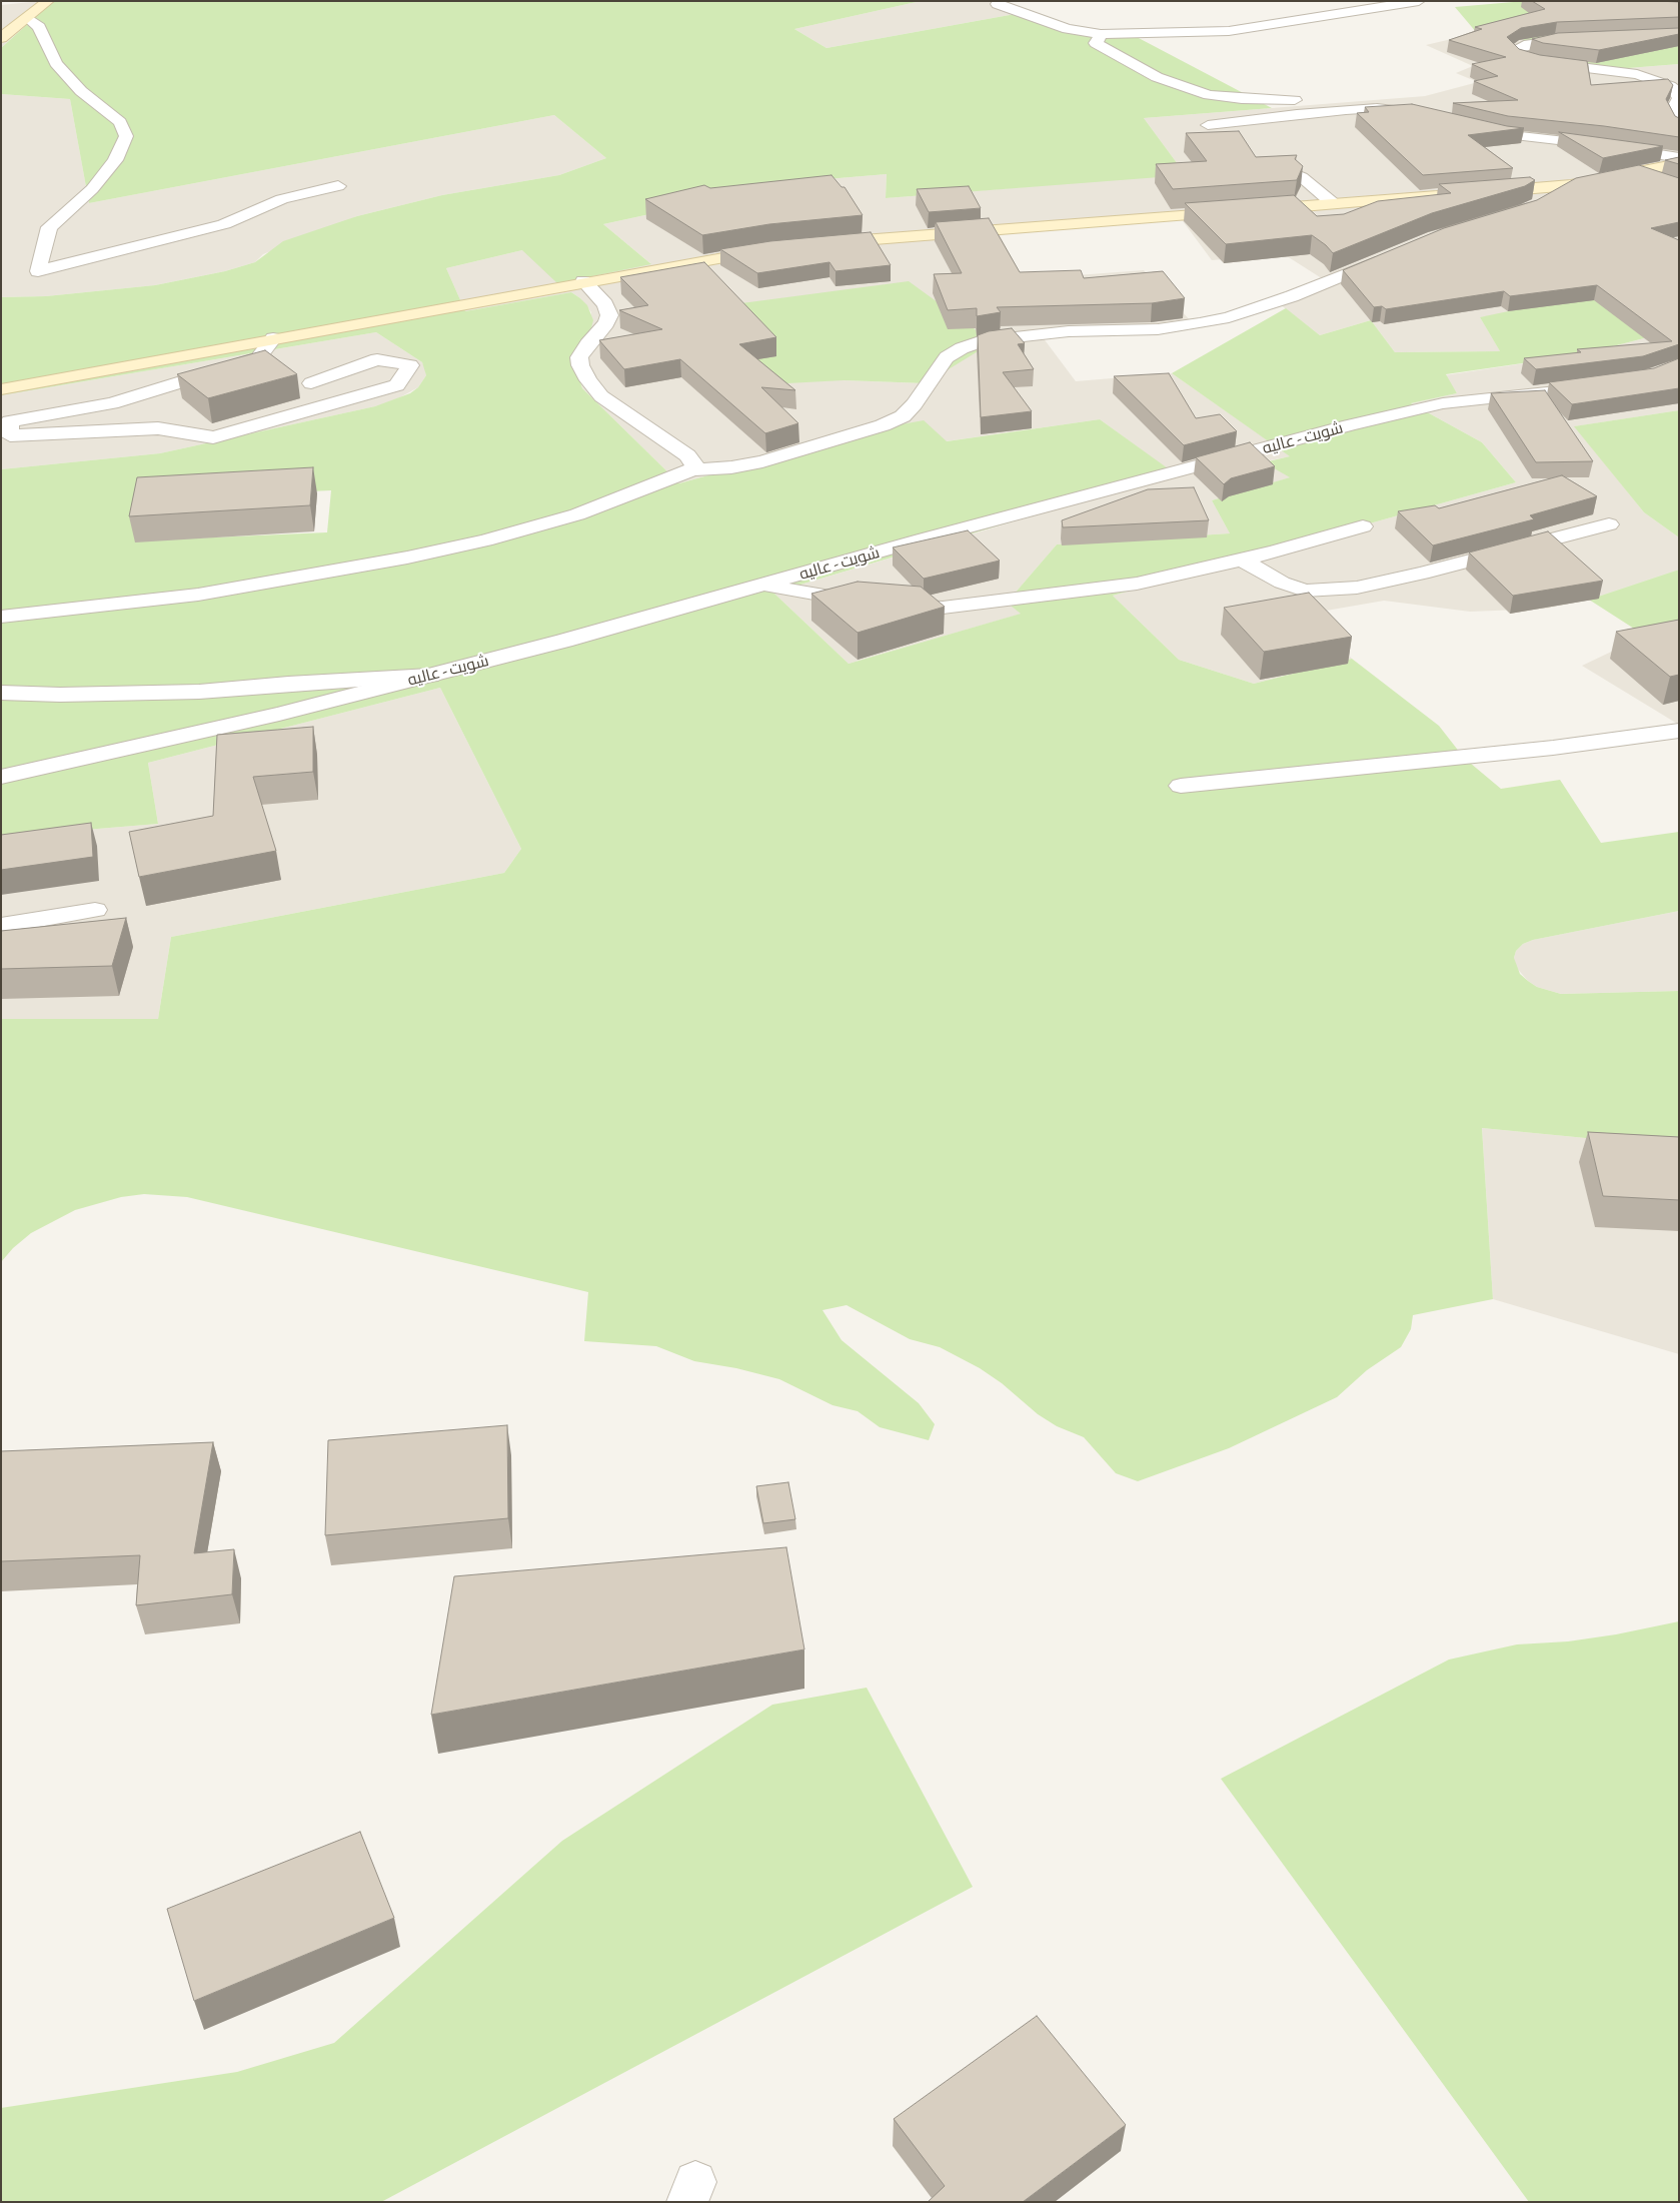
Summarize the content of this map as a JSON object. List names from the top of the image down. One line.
{"streets":{"street":["شويت - عاليه"]}}
